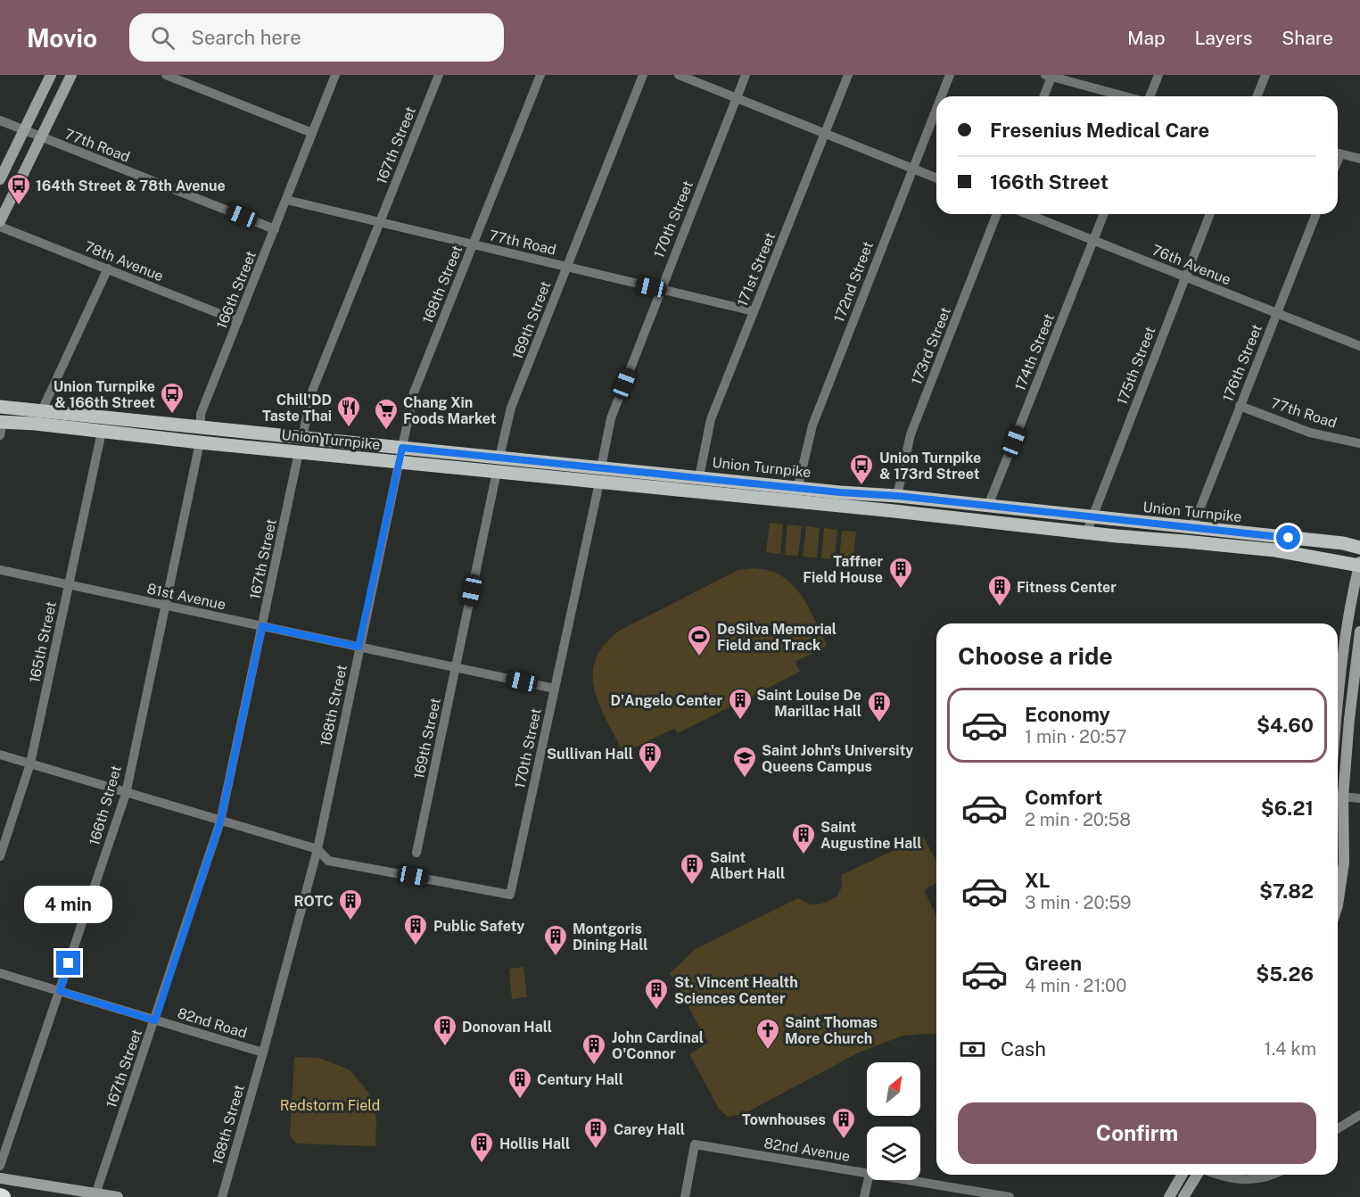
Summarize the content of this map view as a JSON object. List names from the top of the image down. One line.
{"streets":{"main road":["Union Turnpike"],"street":["77th Road","167th Street","170th Street","78th Avenue","76th Avenue","171st Street","172nd Street","168th Street","166th Street","169th Street","173rd Street","174th Street","176th Street","175th Street","81st Avenue","165th Street","82nd Road","82nd Avenue"]},"crossings":[["77th Road","167th Street"],["77th Road","170th Street"],["77th Road","171st Street"],["77th Road","168th Street"],["77th Road","166th Street"],["77th Road","169th Street"],["77th Road","176th Street"],["167th Street","Union Turnpike"],["167th Street","81st Avenue"],["167th Street","82nd Road"],["170th Street","168th Street"],["170th Street","Union Turnpike"],["170th Street","81st Avenue"],["78th Avenue","166th Street"],["76th Avenue","174th Street"],["76th Avenue","176th Street"],["76th Avenue","175th Street"],["171st Street","Union Turnpike"],["172nd Street","Union Turnpike"],["168th Street","Union Turnpike"],["168th Street","81st Avenue"],["168th Street","82nd Road"],["166th Street","Union Turnpike"],["166th Street","81st Avenue"],["166th Street","82nd Road"],["169th Street","Union Turnpike"],["169th Street","81st Avenue"],["173rd Street","Union Turnpike"],["174th Street","Union Turnpike"],["176th Street","Union Turnpike"],["175th Street","Union Turnpike"],["Union Turnpike","165th Street"],["81st Avenue","165th Street"]],"parks":["Redstorm Field"],"places":{"bus stop":["164th Street & 78th Avenue","Union Turnpike & 166th Street","Union Turnpike & 173rd Street"],"restaurant":["Chill'DD Taste Thai"],"supermarket":["Chang Xin Foods Market"],"building":["Taffner Field House","Fitness Center","D'Angelo Center","Saint Louise De Marillac Hall","Sullivan Hall","Saint Augustine Hall","Saint Albert Hall","ROTC","Public Safety","Montgoris Dining Hall","St. Vincent Health Sciences Center","Donovan Hall","John Cardinal O'Connor","Century Hall","Townhouses","Carey Hall","Hollis Hall"],"sports":["DeSilva Memorial Field and Track"],"school or university":["Saint John's University Queens Campus"],"church":["Saint Thomas More Church"]},"north":"top right","page":{"header":"Movio","search":"Search here","nav":["Map","Layers","Share"],"banner":["Fresenius Medical Care","166th Street"],"heading":"Choose a ride","list":[{"name":"Economy","note":"1 min · 20:57","value":"$4.60"},{"name":"Comfort","note":"2 min · 20:58","value":"$6.21"},{"name":"XL","note":"3 min · 20:59","value":"$7.82"},{"name":"Green","note":"4 min · 21:00","value":"$5.26"}],"bubble":"4 min","pay":["Cash","1.4 km"],"buttons":"Confirm"}}
